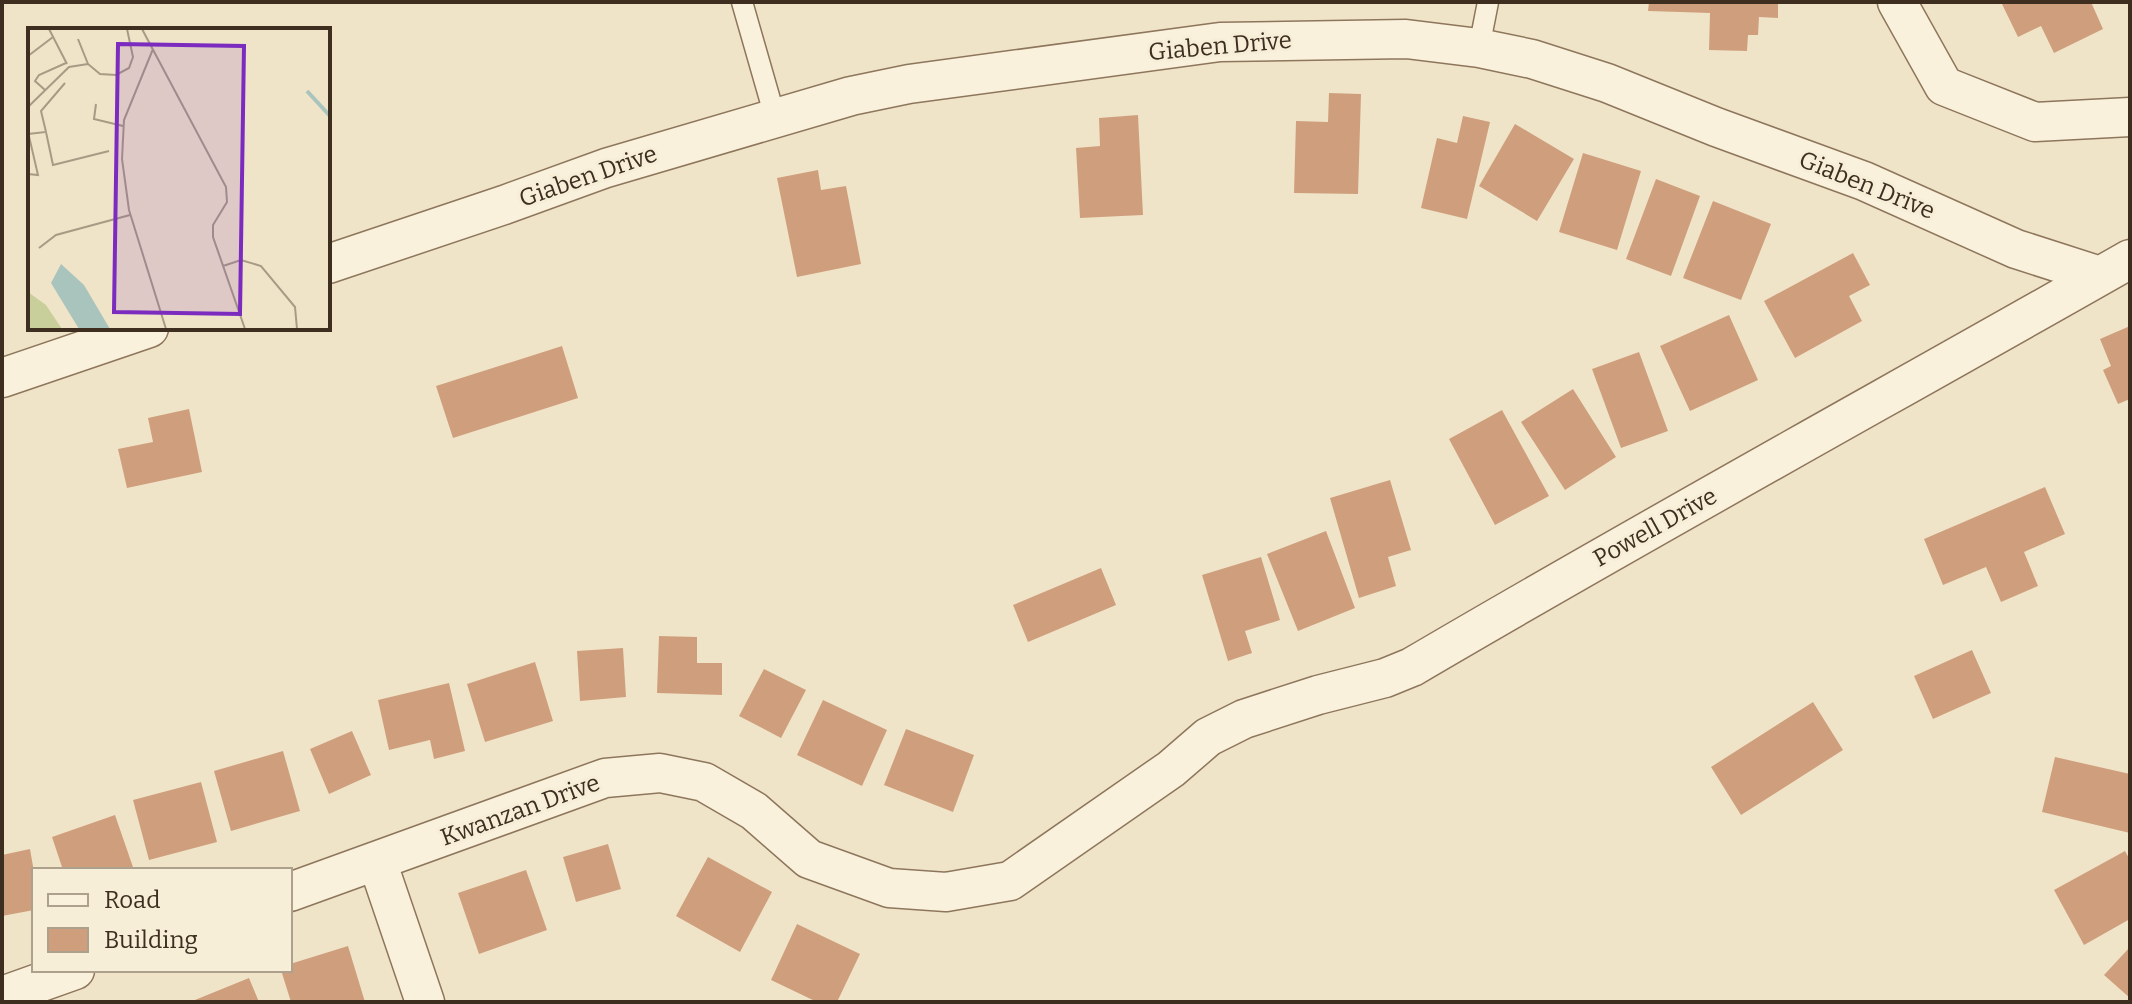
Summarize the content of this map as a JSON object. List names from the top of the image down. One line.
{"streets":{"street":["Giaben Drive","Powell Drive","Kwanzan Drive"]},"crossings":[["Giaben Drive","Powell Drive"],["Powell Drive","Kwanzan Drive"]],"legend":["Road","Building"]}
